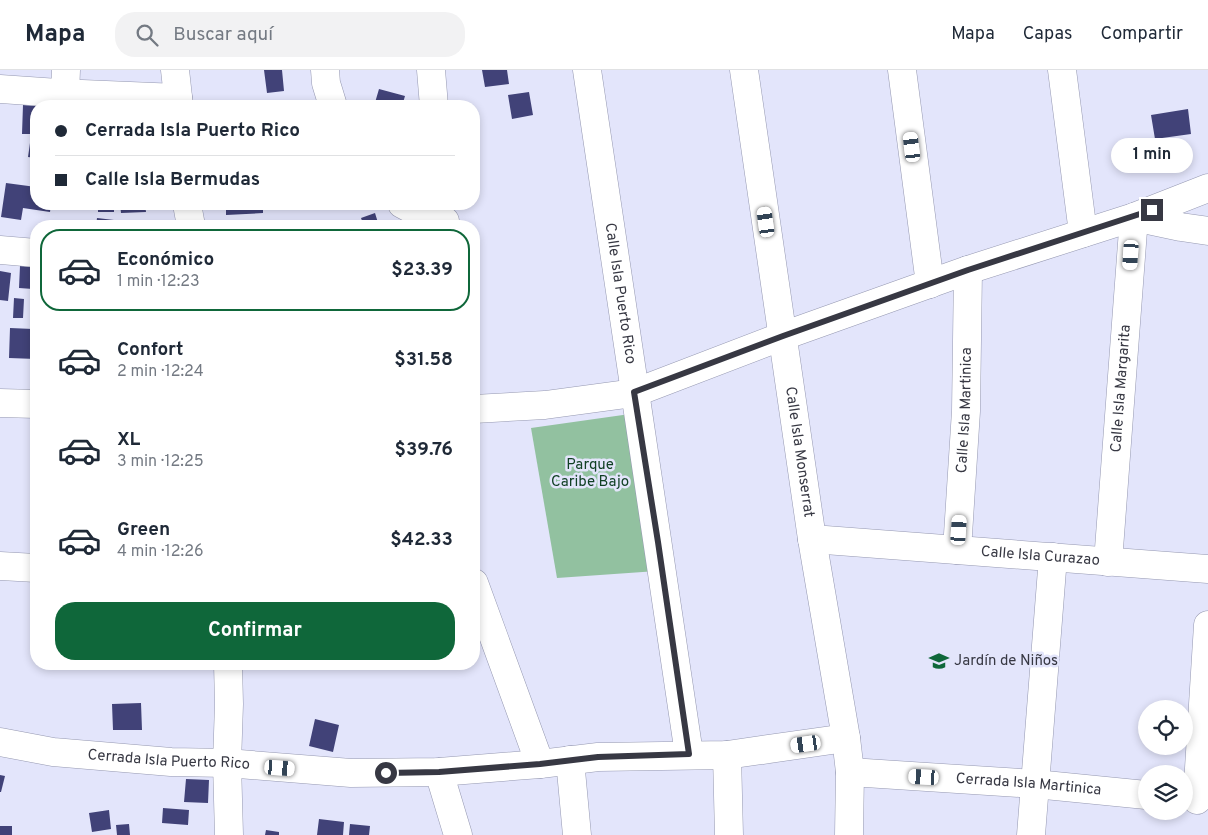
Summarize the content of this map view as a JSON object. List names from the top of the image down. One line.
{"streets":{"street":["Calle Isla Puerto Rico","Calle Isla Margarita","Calle Isla Martinica","Calle Isla Monserrat","Calle Isla Curazao","Cerrada Isla Puerto Rico","Cerrada Isla Martinica"]},"crossings":[["Calle Isla Puerto Rico","Cerrada Isla Puerto Rico"],["Calle Isla Margarita","Calle Isla Curazao"],["Calle Isla Martinica","Calle Isla Curazao"],["Calle Isla Monserrat","Calle Isla Curazao"],["Calle Isla Monserrat","Cerrada Isla Puerto Rico"],["Calle Isla Monserrat","Cerrada Isla Martinica"]],"parks":["Parque Caribe Bajo"],"places":{"school or university":["Jardín de Niños"]},"page":{"header":"Mapa","search":"Buscar aquí","nav":["Mapa","Capas","Compartir"],"banner":["Cerrada Isla Puerto Rico","Calle Isla Bermudas"],"bubble":"1 min","list":[{"name":"Económico","note":"1 min · 12:23","value":"$23.39"},{"name":"Confort","note":"2 min · 12:24","value":"$31.58"},{"name":"XL","note":"3 min · 12:25","value":"$39.76"},{"name":"Green","note":"4 min · 12:26","value":"$42.33"}],"buttons":"Confirmar"}}
